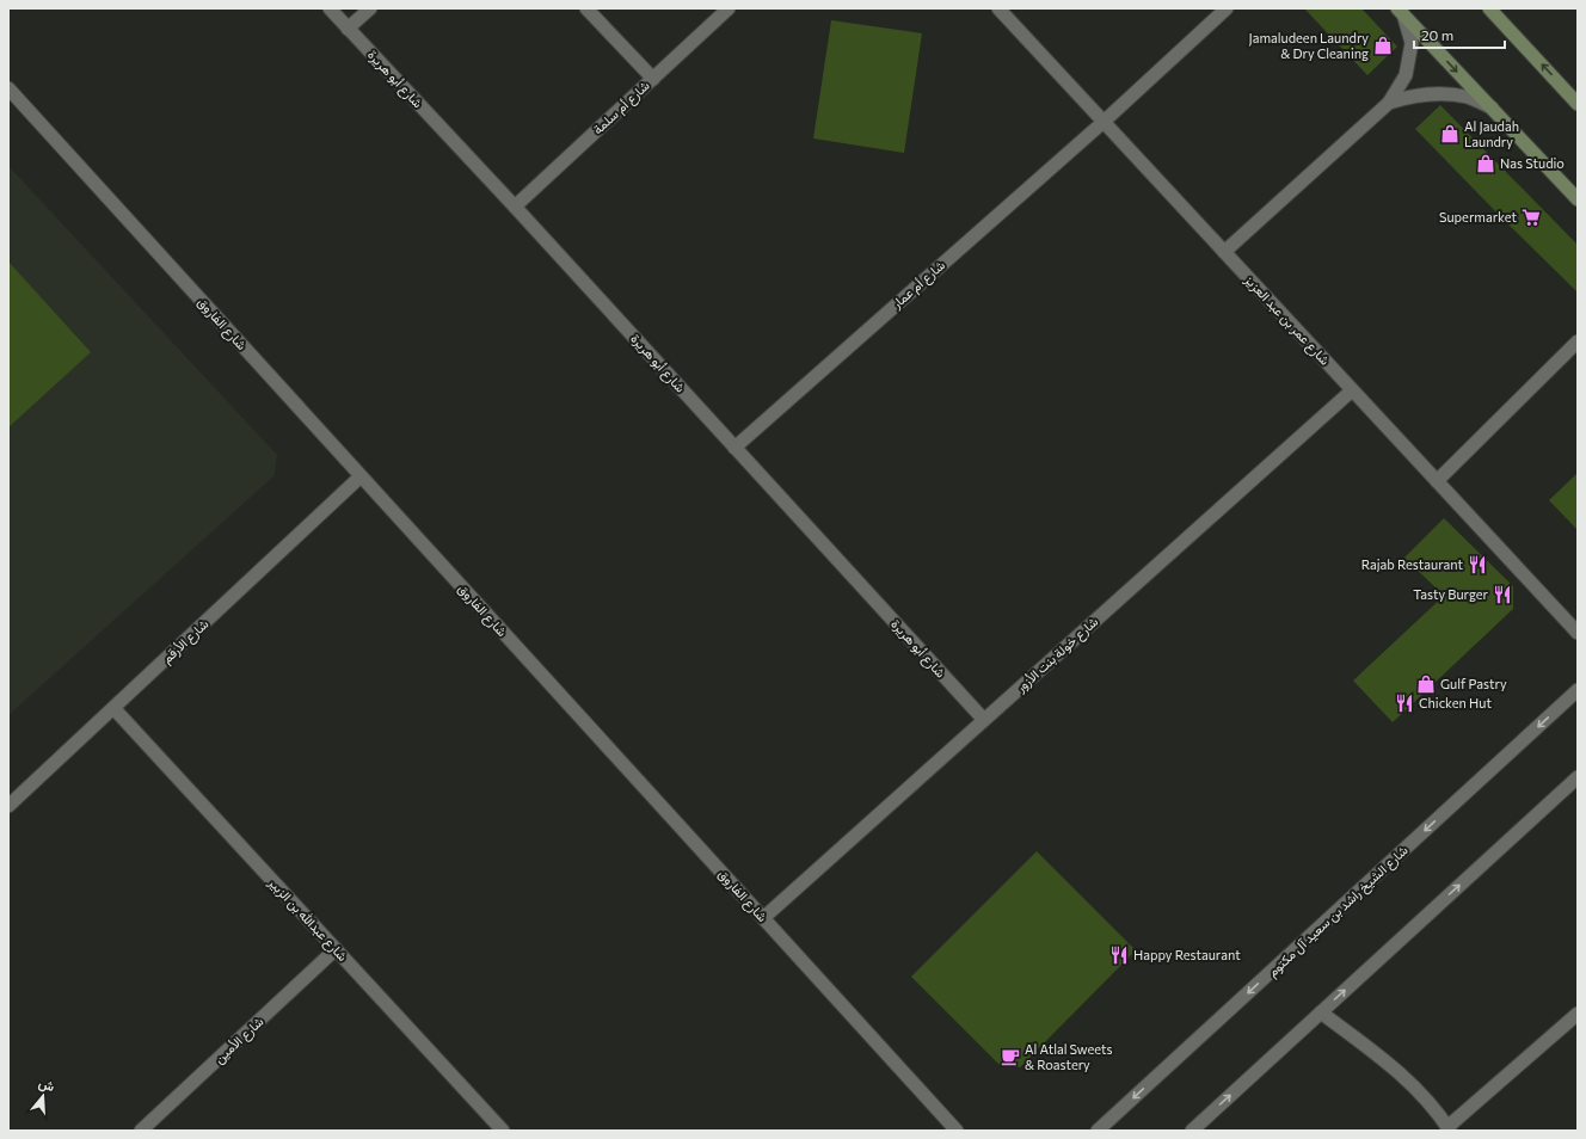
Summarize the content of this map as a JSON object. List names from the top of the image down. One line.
{"streets":{"street":["شارع أبو هريرة","شارع أم سلمة","شارع أم عمار","شارع عمر بن عبد العزيز","شارع الفاروق","شارع الأرقم","شارع خولة بنت الأزور","شارع الشيخ راشد بن سعيد آل مكتوم","شارع عبدالله بن الزبير","شارع الأمين"]},"crossings":[["شارع أبو هريرة","شارع أم سلمة"],["شارع أبو هريرة","شارع أم عمار"],["شارع أبو هريرة","شارع خولة بنت الأزور"],["شارع أم عمار","شارع عمر بن عبد العزيز"],["شارع عمر بن عبد العزيز","شارع خولة بنت الأزور"],["شارع الفاروق","شارع الأرقم"],["شارع الفاروق","شارع خولة بنت الأزور"],["شارع الأرقم","شارع عبدالله بن الزبير"],["شارع عبدالله بن الزبير","شارع الأمين"]],"places":{"shop":["Jamaludeen Laundry & Dry Cleaning","Al Jaudah Laundry","Nas Studio","Gulf Pastry"],"supermarket":["Supermarket"],"restaurant":["Rajab Restaurant","Tasty Burger","Chicken Hut","Happy Restaurant"],"cafe":["Al Atlal Sweets & Roastery"]},"scale_bar":"20 m","north":"top"}
